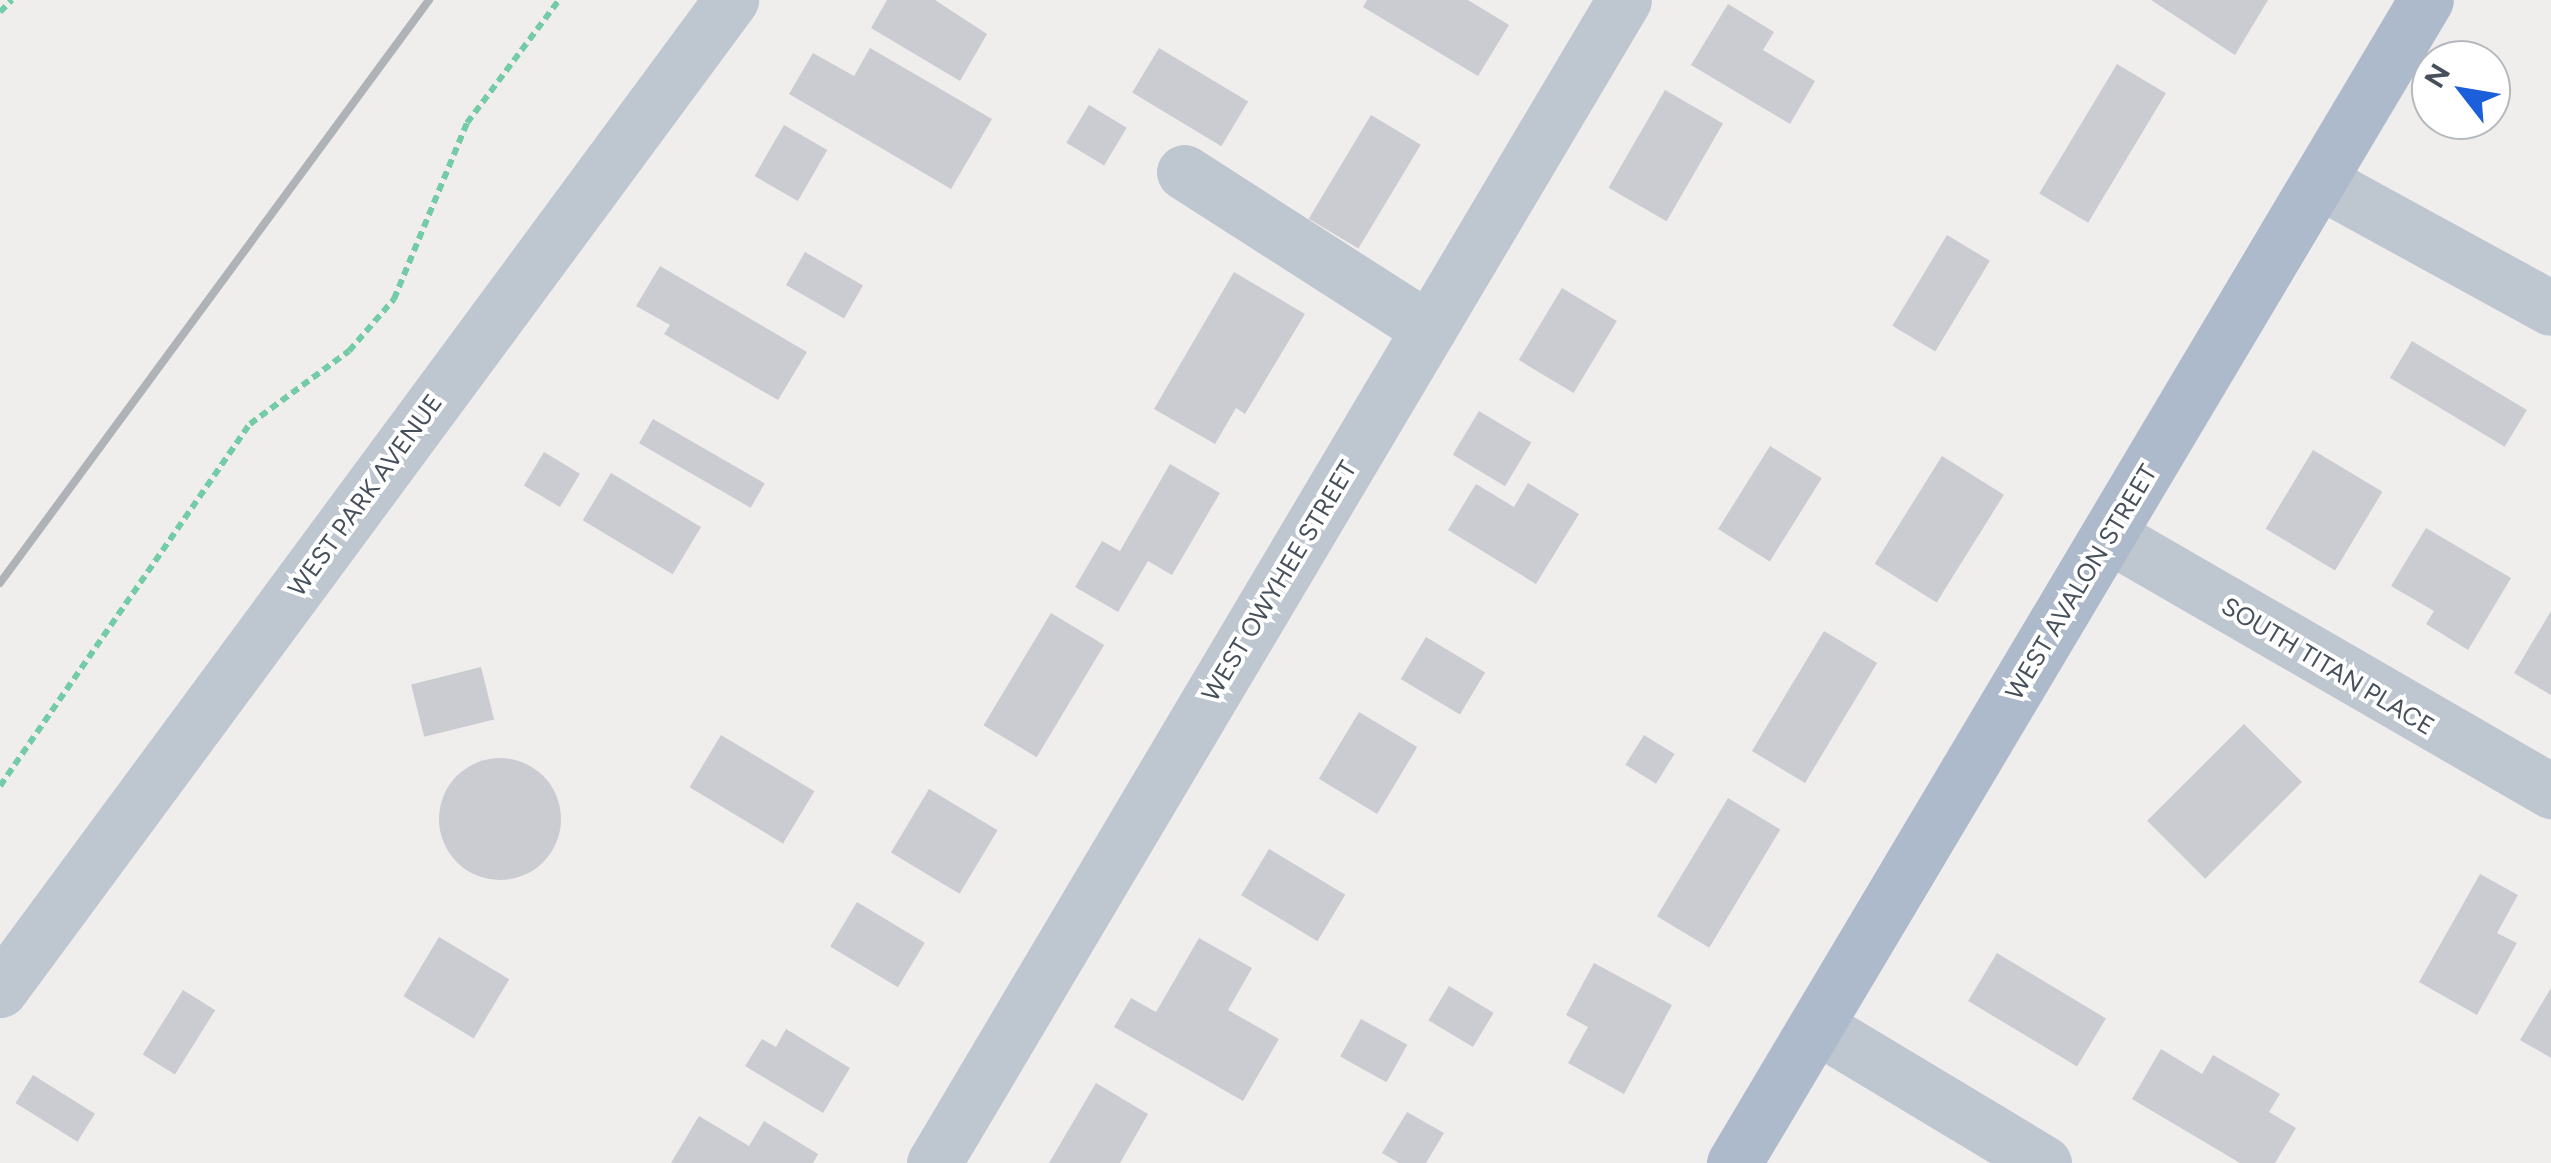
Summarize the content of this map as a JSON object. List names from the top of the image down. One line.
{"streets":{"main road":["WEST AVALON STREET"],"street":["WEST PARK AVENUE","WEST OWYHEE STREET","SOUTH TITAN PLACE"]},"crossings":[["WEST AVALON STREET","SOUTH TITAN PLACE"]],"north":"top left"}
